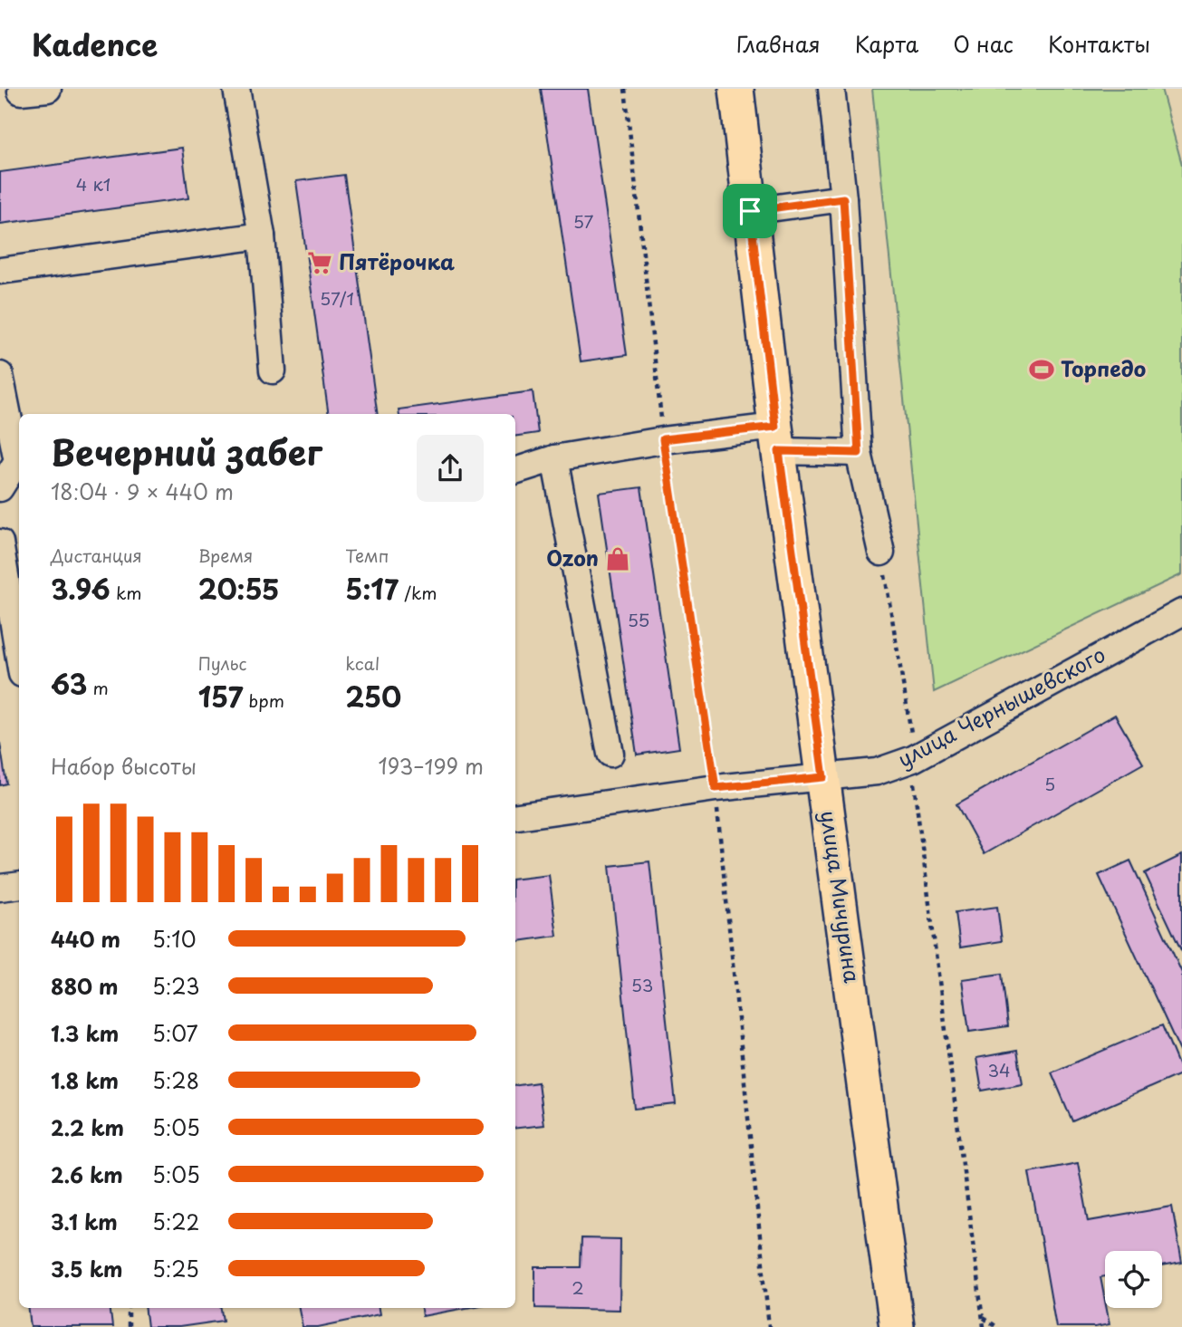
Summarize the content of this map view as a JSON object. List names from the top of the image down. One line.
{"streets":{"main road":["улица Мичурина"],"street":["улица Чернышевского"]},"crossings":[["улица Чернышевского","улица Мичурина"]],"places":{"supermarket":["Пятёрочка"],"sports":["Торпедо"],"shop":["Ozon"]},"house_numbers":["4 к1","57","57/1","55","5","53","34","2"],"page":{"header":"Kadence","nav":["Главная","Карта","О нас","Контакты"],"heading":["Вечерний забег","18:04 · 9 × 440 m"],"stats":[["Дистанция","3.96 km"],["Время","20:55"],["Темп","5:17 /km"],["63 m"],["Пульс","157 bpm"],["kcal","250"]],"chart":["Набор высоты","193–199 m"],"list":[{"name":"440 m","note":"5:10"},{"name":"880 m","note":"5:23"},{"name":"1.3 km","note":"5:07"},{"name":"1.8 km","note":"5:28"},{"name":"2.2 km","note":"5:05"},{"name":"2.6 km","note":"5:05"},{"name":"3.1 km","note":"5:22"},{"name":"3.5 km","note":"5:25"}]}}
